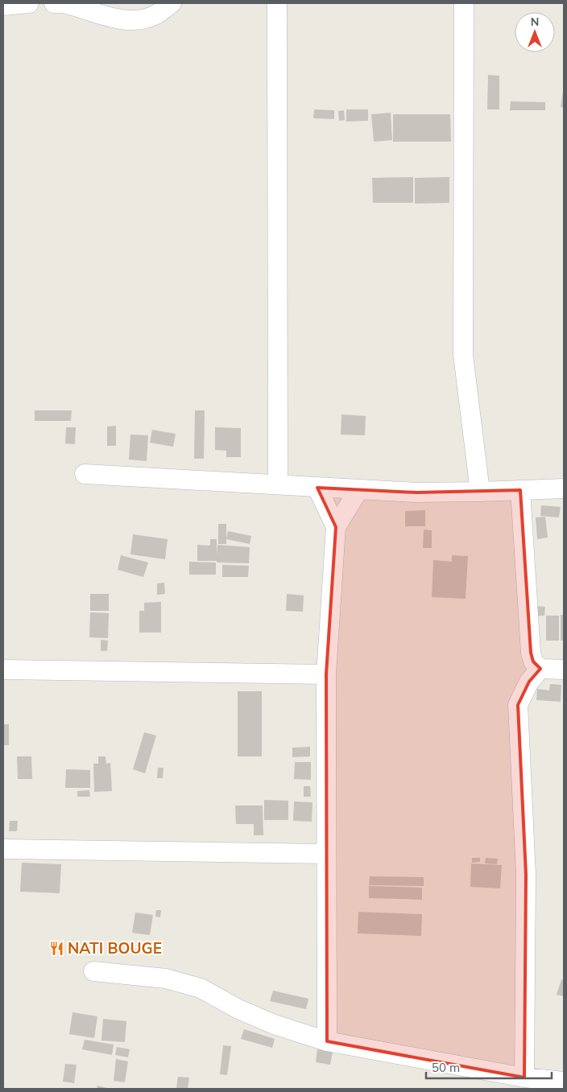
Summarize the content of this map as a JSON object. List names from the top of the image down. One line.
{"places":{"restaurant":["NATI BOUGE"]},"scale_bar":"50 m","north":"top"}
